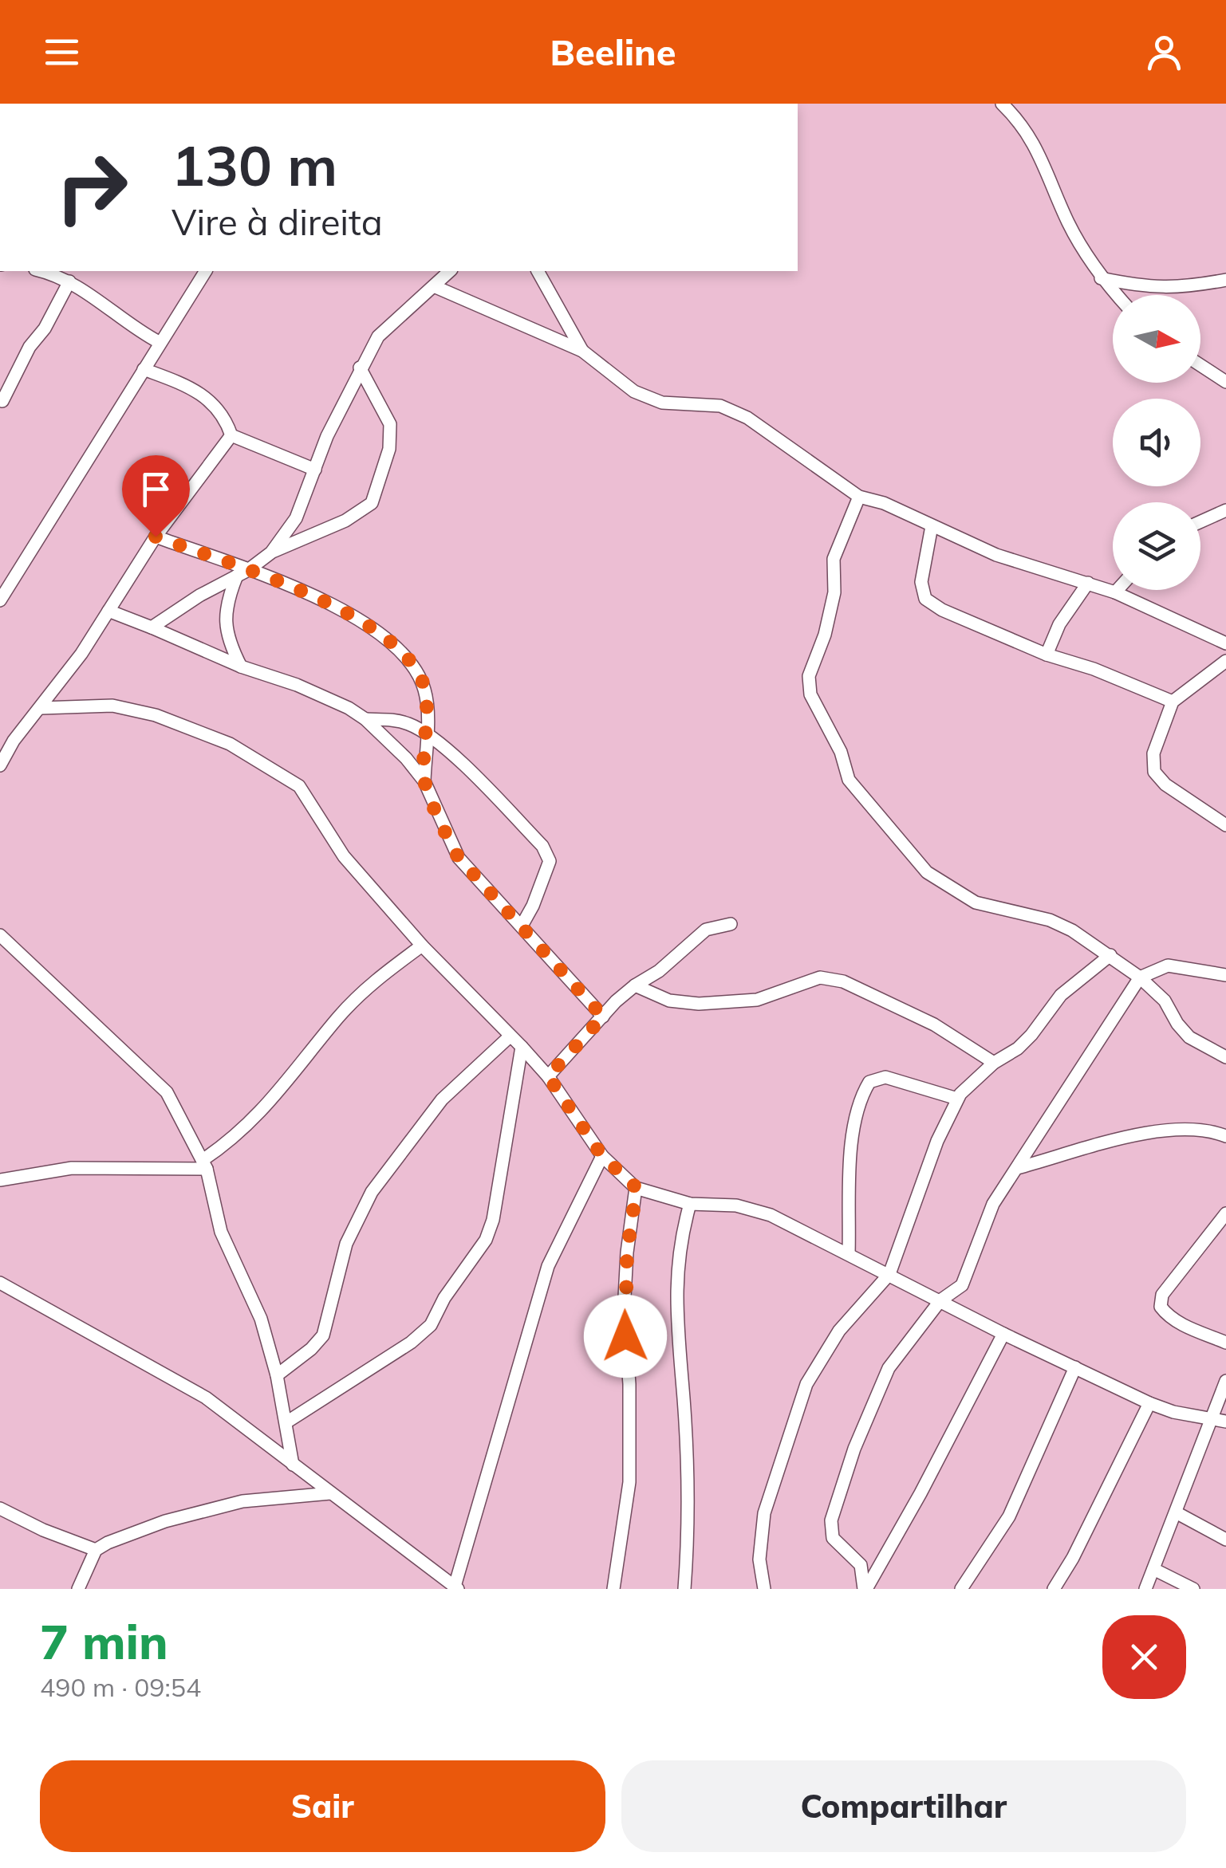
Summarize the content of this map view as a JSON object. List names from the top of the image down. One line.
{"north":"right","page":{"header":"Beeline","turn":["130 m","Vire à direita"],"heading":["7 min","490 m · 09:54"],"buttons":["Sair","Compartilhar"]}}
